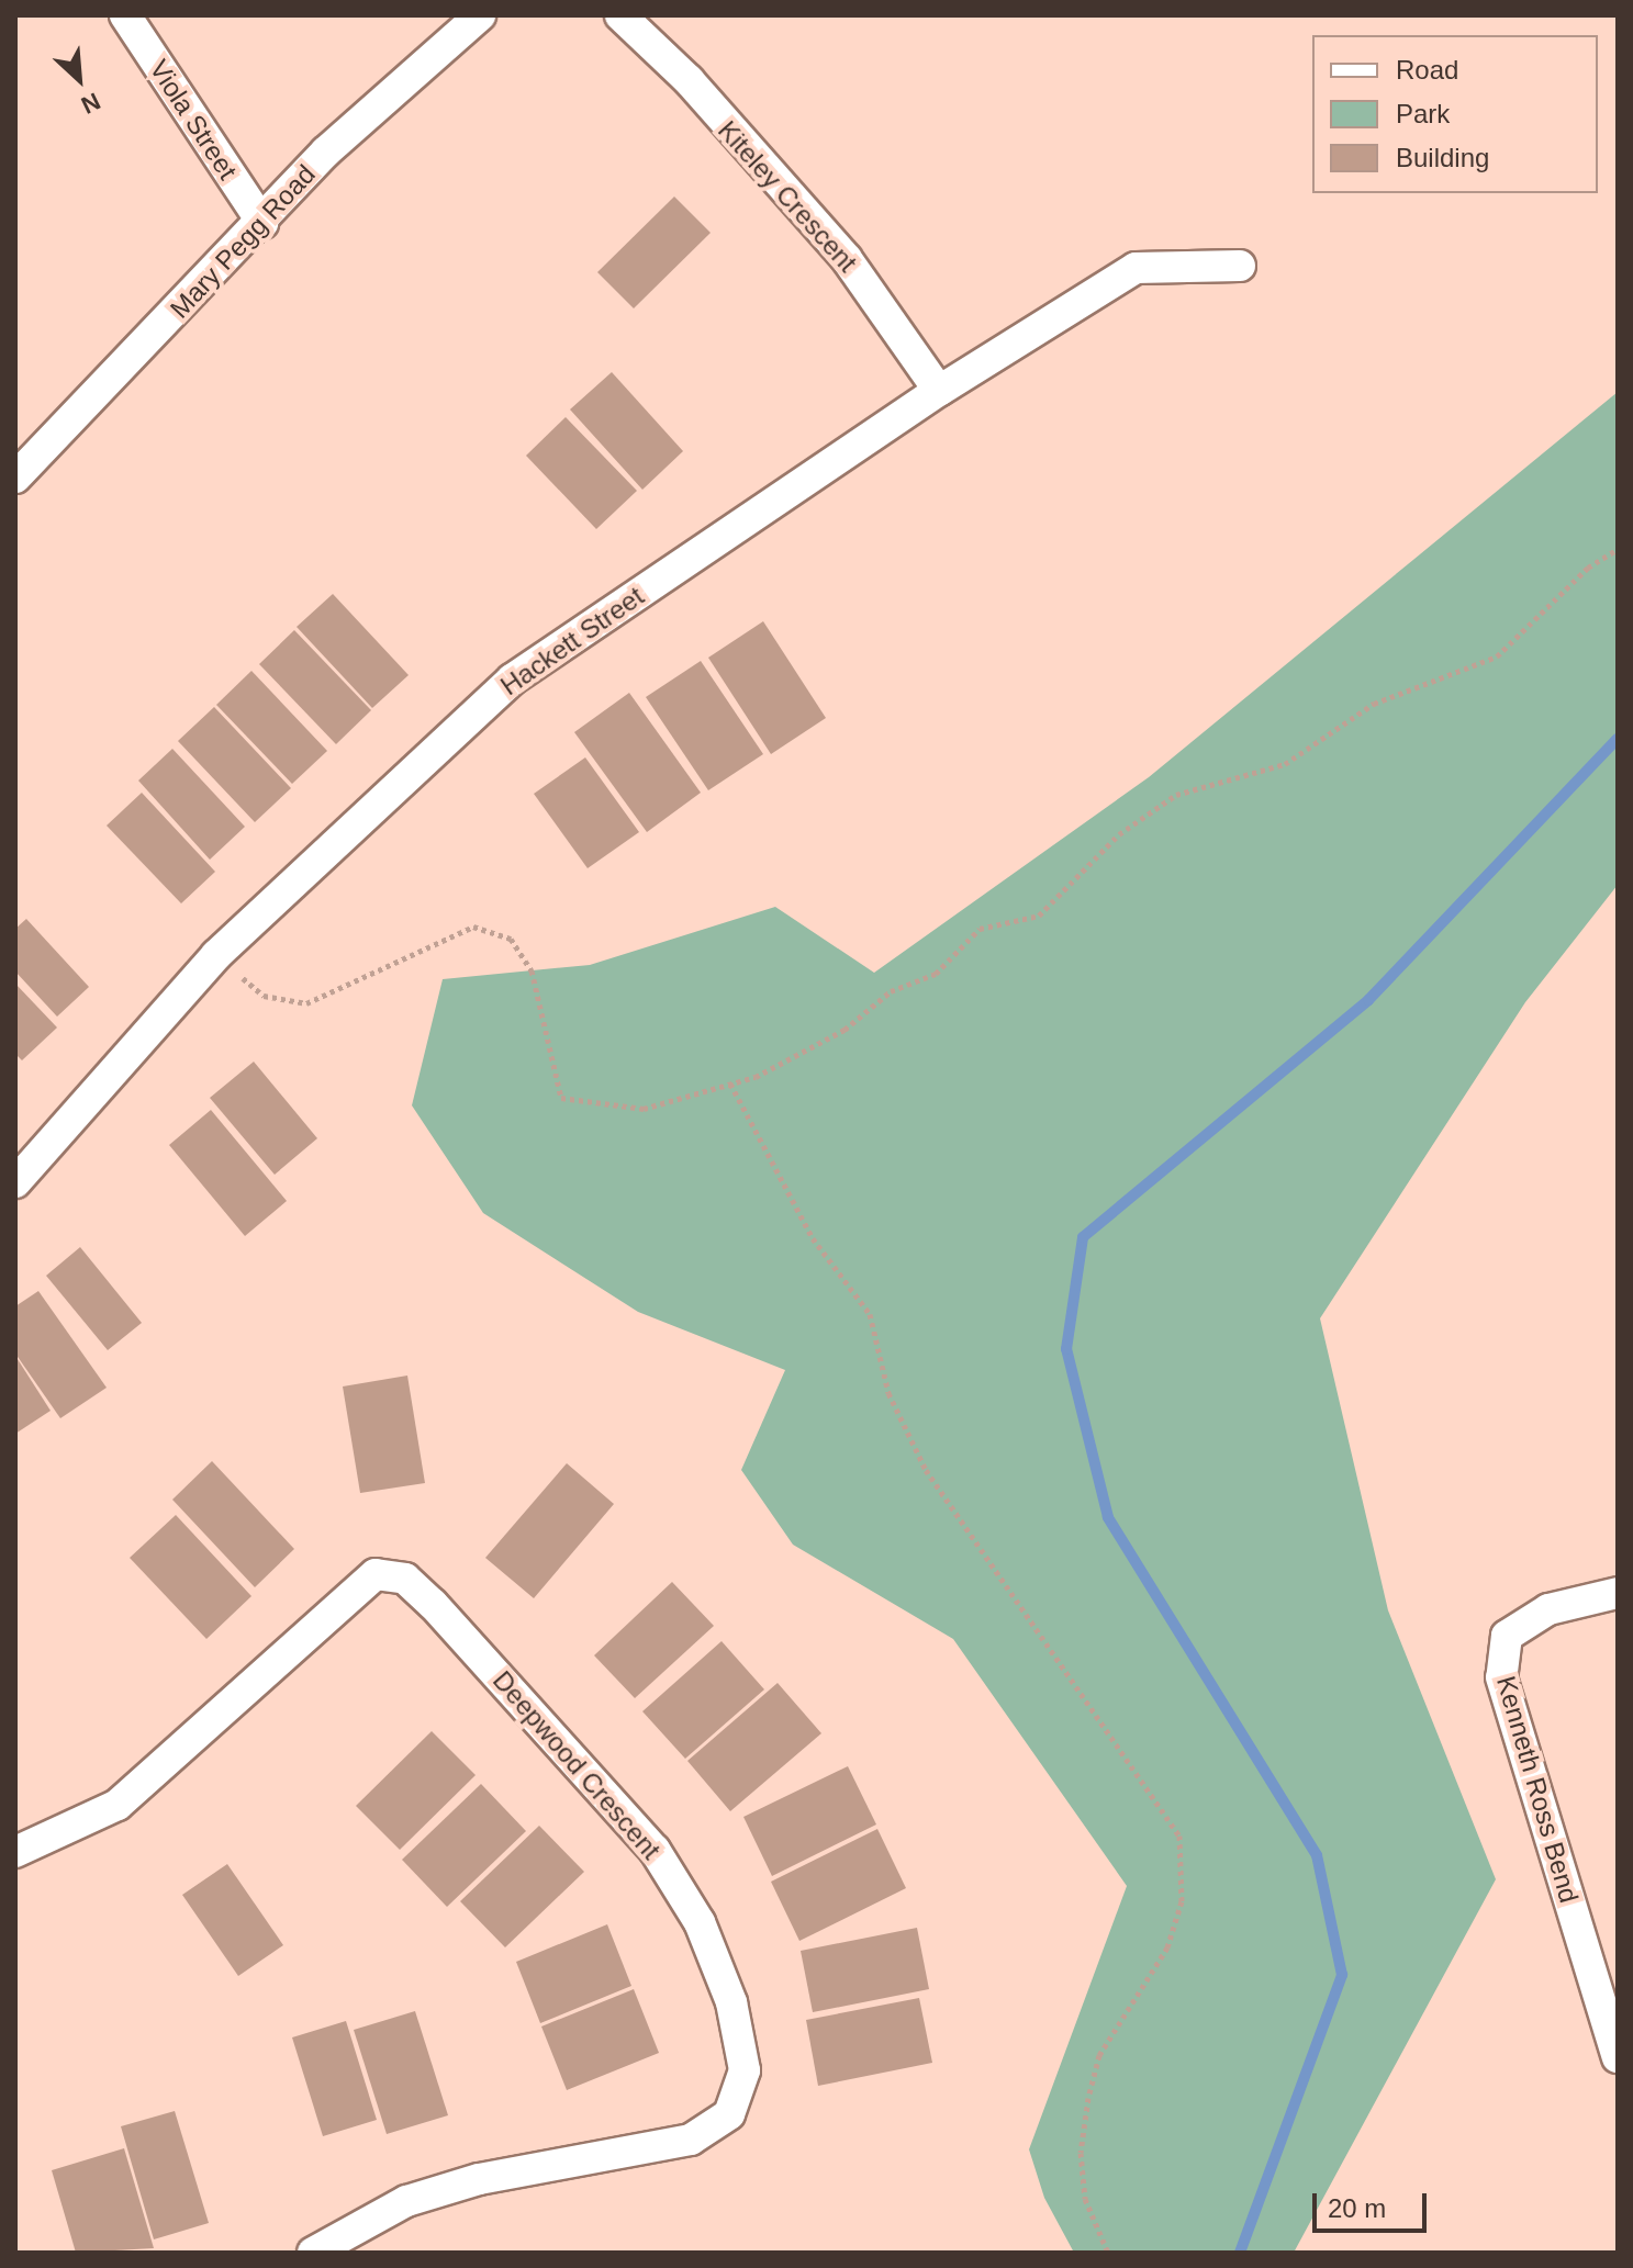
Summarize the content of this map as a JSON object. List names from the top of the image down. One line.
{"streets":{"street":["Viola Street","Kiteley Crescent","Mary Pegg Road","Hackett Street","Deepwood Crescent","Kenneth Ross Bend"]},"crossings":[["Viola Street","Mary Pegg Road"],["Kiteley Crescent","Hackett Street"]],"legend":["Road","Park","Building"],"scale_bar":"20 m","north":"bottom right"}
